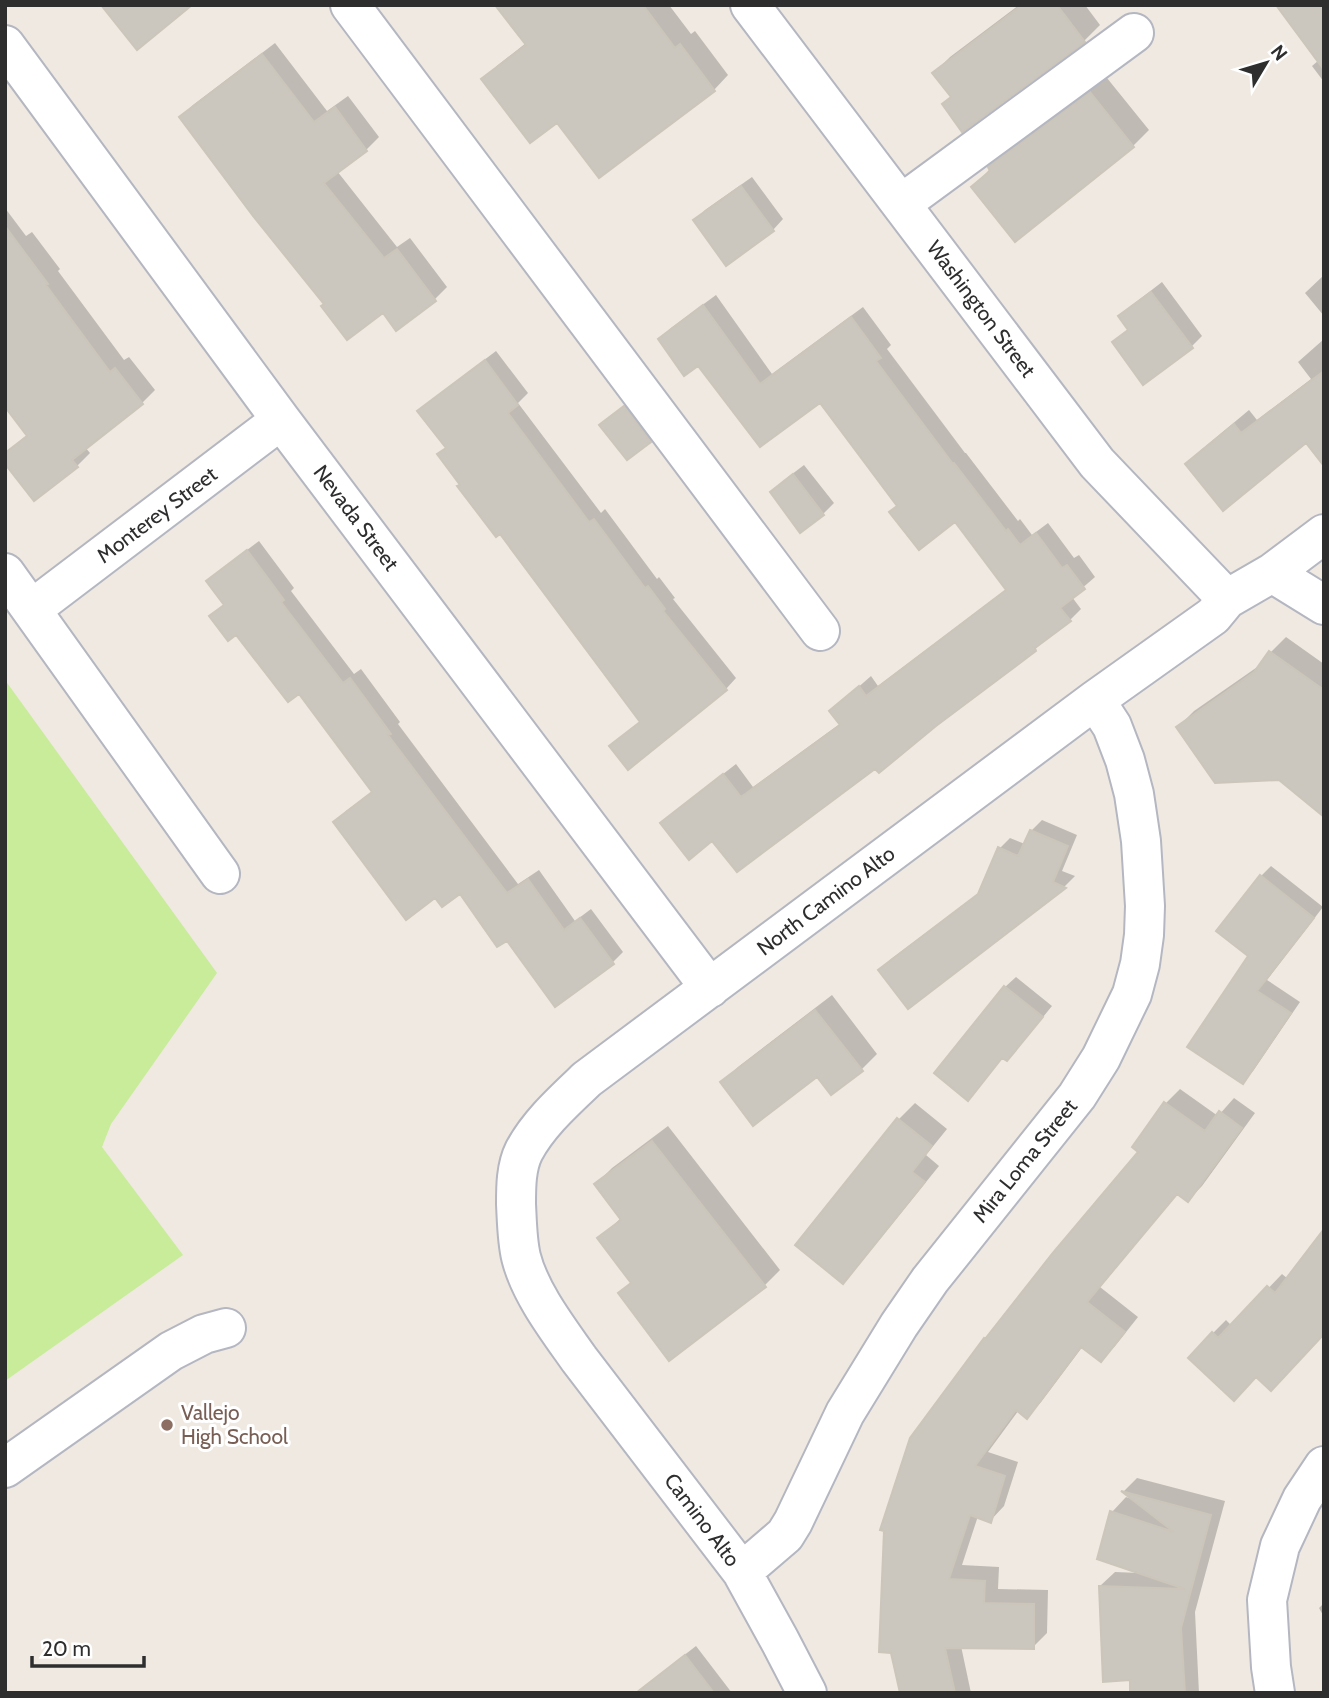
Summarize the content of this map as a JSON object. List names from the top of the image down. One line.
{"streets":{"street":["Washington Street","Monterey Street","Nevada Street","North Camino Alto","Mira Loma Street","Camino Alto"]},"crossings":[["Washington Street","North Camino Alto"],["Monterey Street","Nevada Street"],["Nevada Street","North Camino Alto"],["North Camino Alto","Mira Loma Street"],["North Camino Alto","Camino Alto"],["Mira Loma Street","Camino Alto"]],"places":["Vallejo High School"],"scale_bar":"20 m","north":"top right"}
